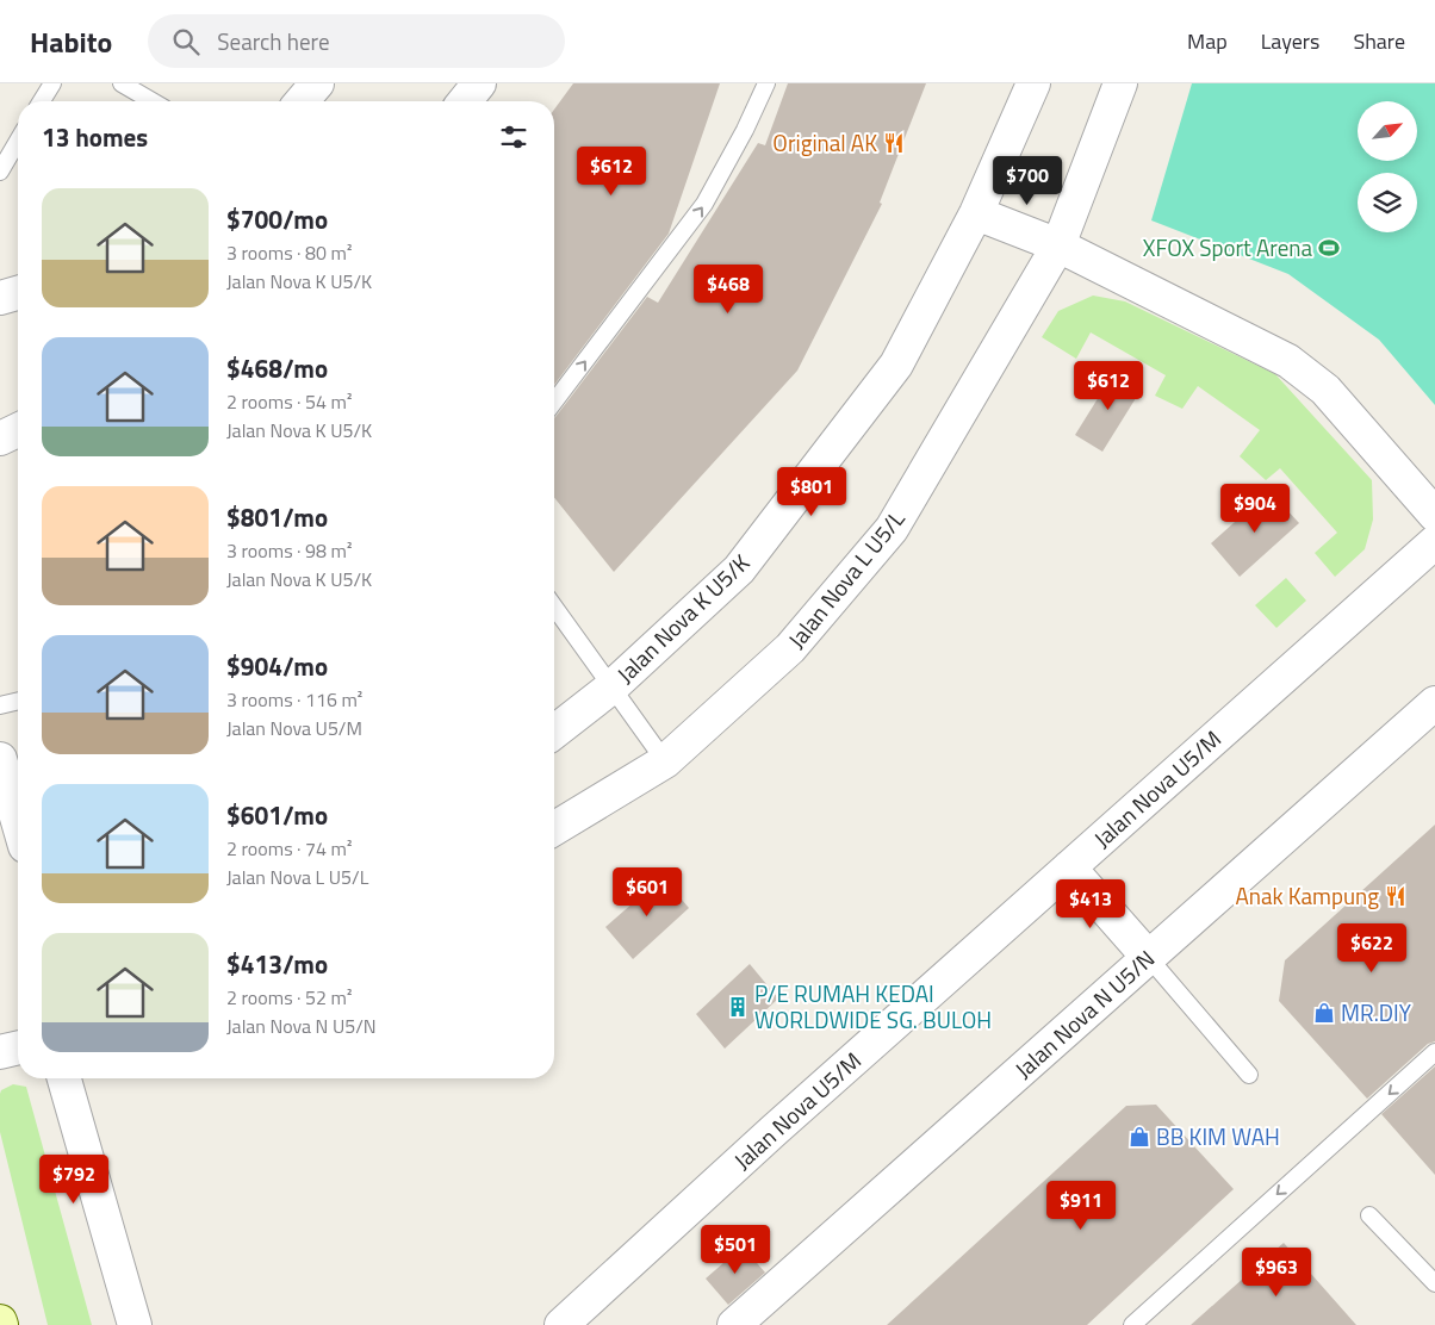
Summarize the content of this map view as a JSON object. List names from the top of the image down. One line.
{"streets":{"street":["Jalan Nova L U5/L","Jalan Nova K U5/K","Jalan Nova U5/M","Jalan Nova N U5/N"]},"places":{"restaurant":["Original AK","Anak Kampung"],"sports":["XFOX Sport Arena"],"building":["P/E RUMAH KEDAI WORLDWIDE SG. BULOH"],"shop":["MR.DIY","BB KIM WAH"]},"north":"top right","page":{"header":"Habito","search":"Search here","nav":["Map","Layers","Share"],"heading":"13 homes","price":["$612","$700","$468","$612","$801","$904","$601","$413","$622","$792","$911","$501","$963"],"list":[{"name":"$700/mo","note":"3 rooms · 80 m² · Jalan Nova K U5/K"},{"name":"$468/mo","note":"2 rooms · 54 m² · Jalan Nova K U5/K"},{"name":"$801/mo","note":"3 rooms · 98 m² · Jalan Nova K U5/K"},{"name":"$904/mo","note":"3 rooms · 116 m² · Jalan Nova U5/M"},{"name":"$601/mo","note":"2 rooms · 74 m² · Jalan Nova L U5/L"},{"name":"$413/mo","note":"2 rooms · 52 m² · Jalan Nova N U5/N"}]}}
